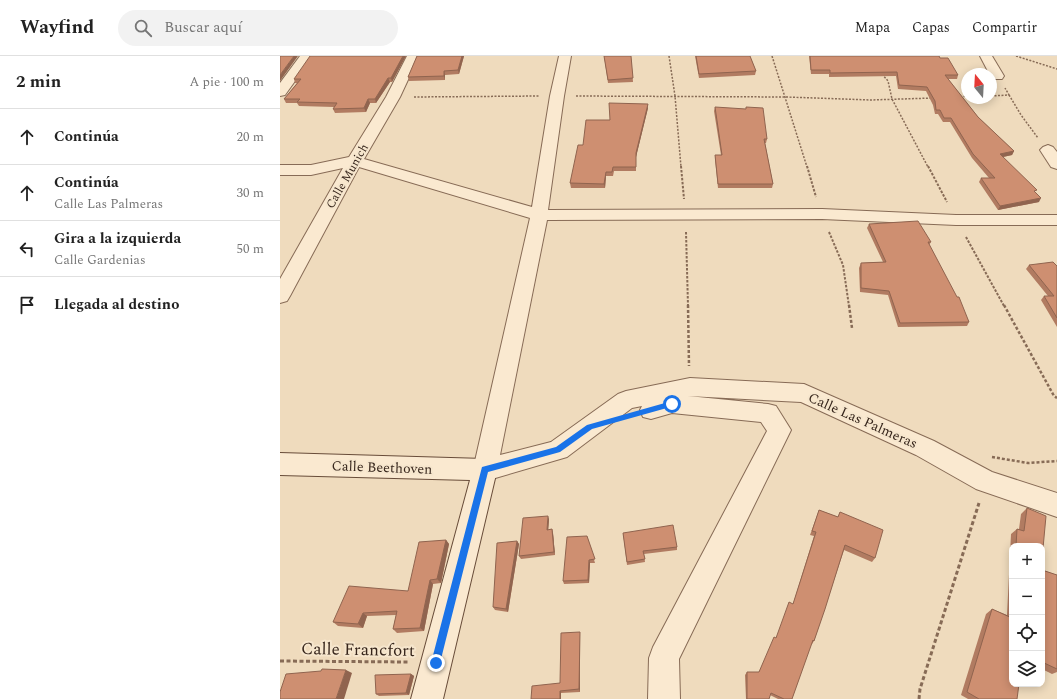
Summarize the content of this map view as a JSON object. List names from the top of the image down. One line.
{"streets":{"street":["Calle Munich","Calle Las Palmeras","Calle Beethoven"],"path":["Calle Francfort"]},"crossings":[["Calle Las Palmeras","Calle Beethoven"]],"north":"top","page":{"header":"Wayfind","search":"Buscar aquí","nav":["Mapa","Capas","Compartir"],"heading":["2 min","A pie · 100 m"],"list":[["Continúa","20 m"],["Continúa","Calle Las Palmeras","30 m"],["Gira a la izquierda","Calle Gardenias","50 m"],"Llegada al destino"],"map_buttons":["+","−"]}}
